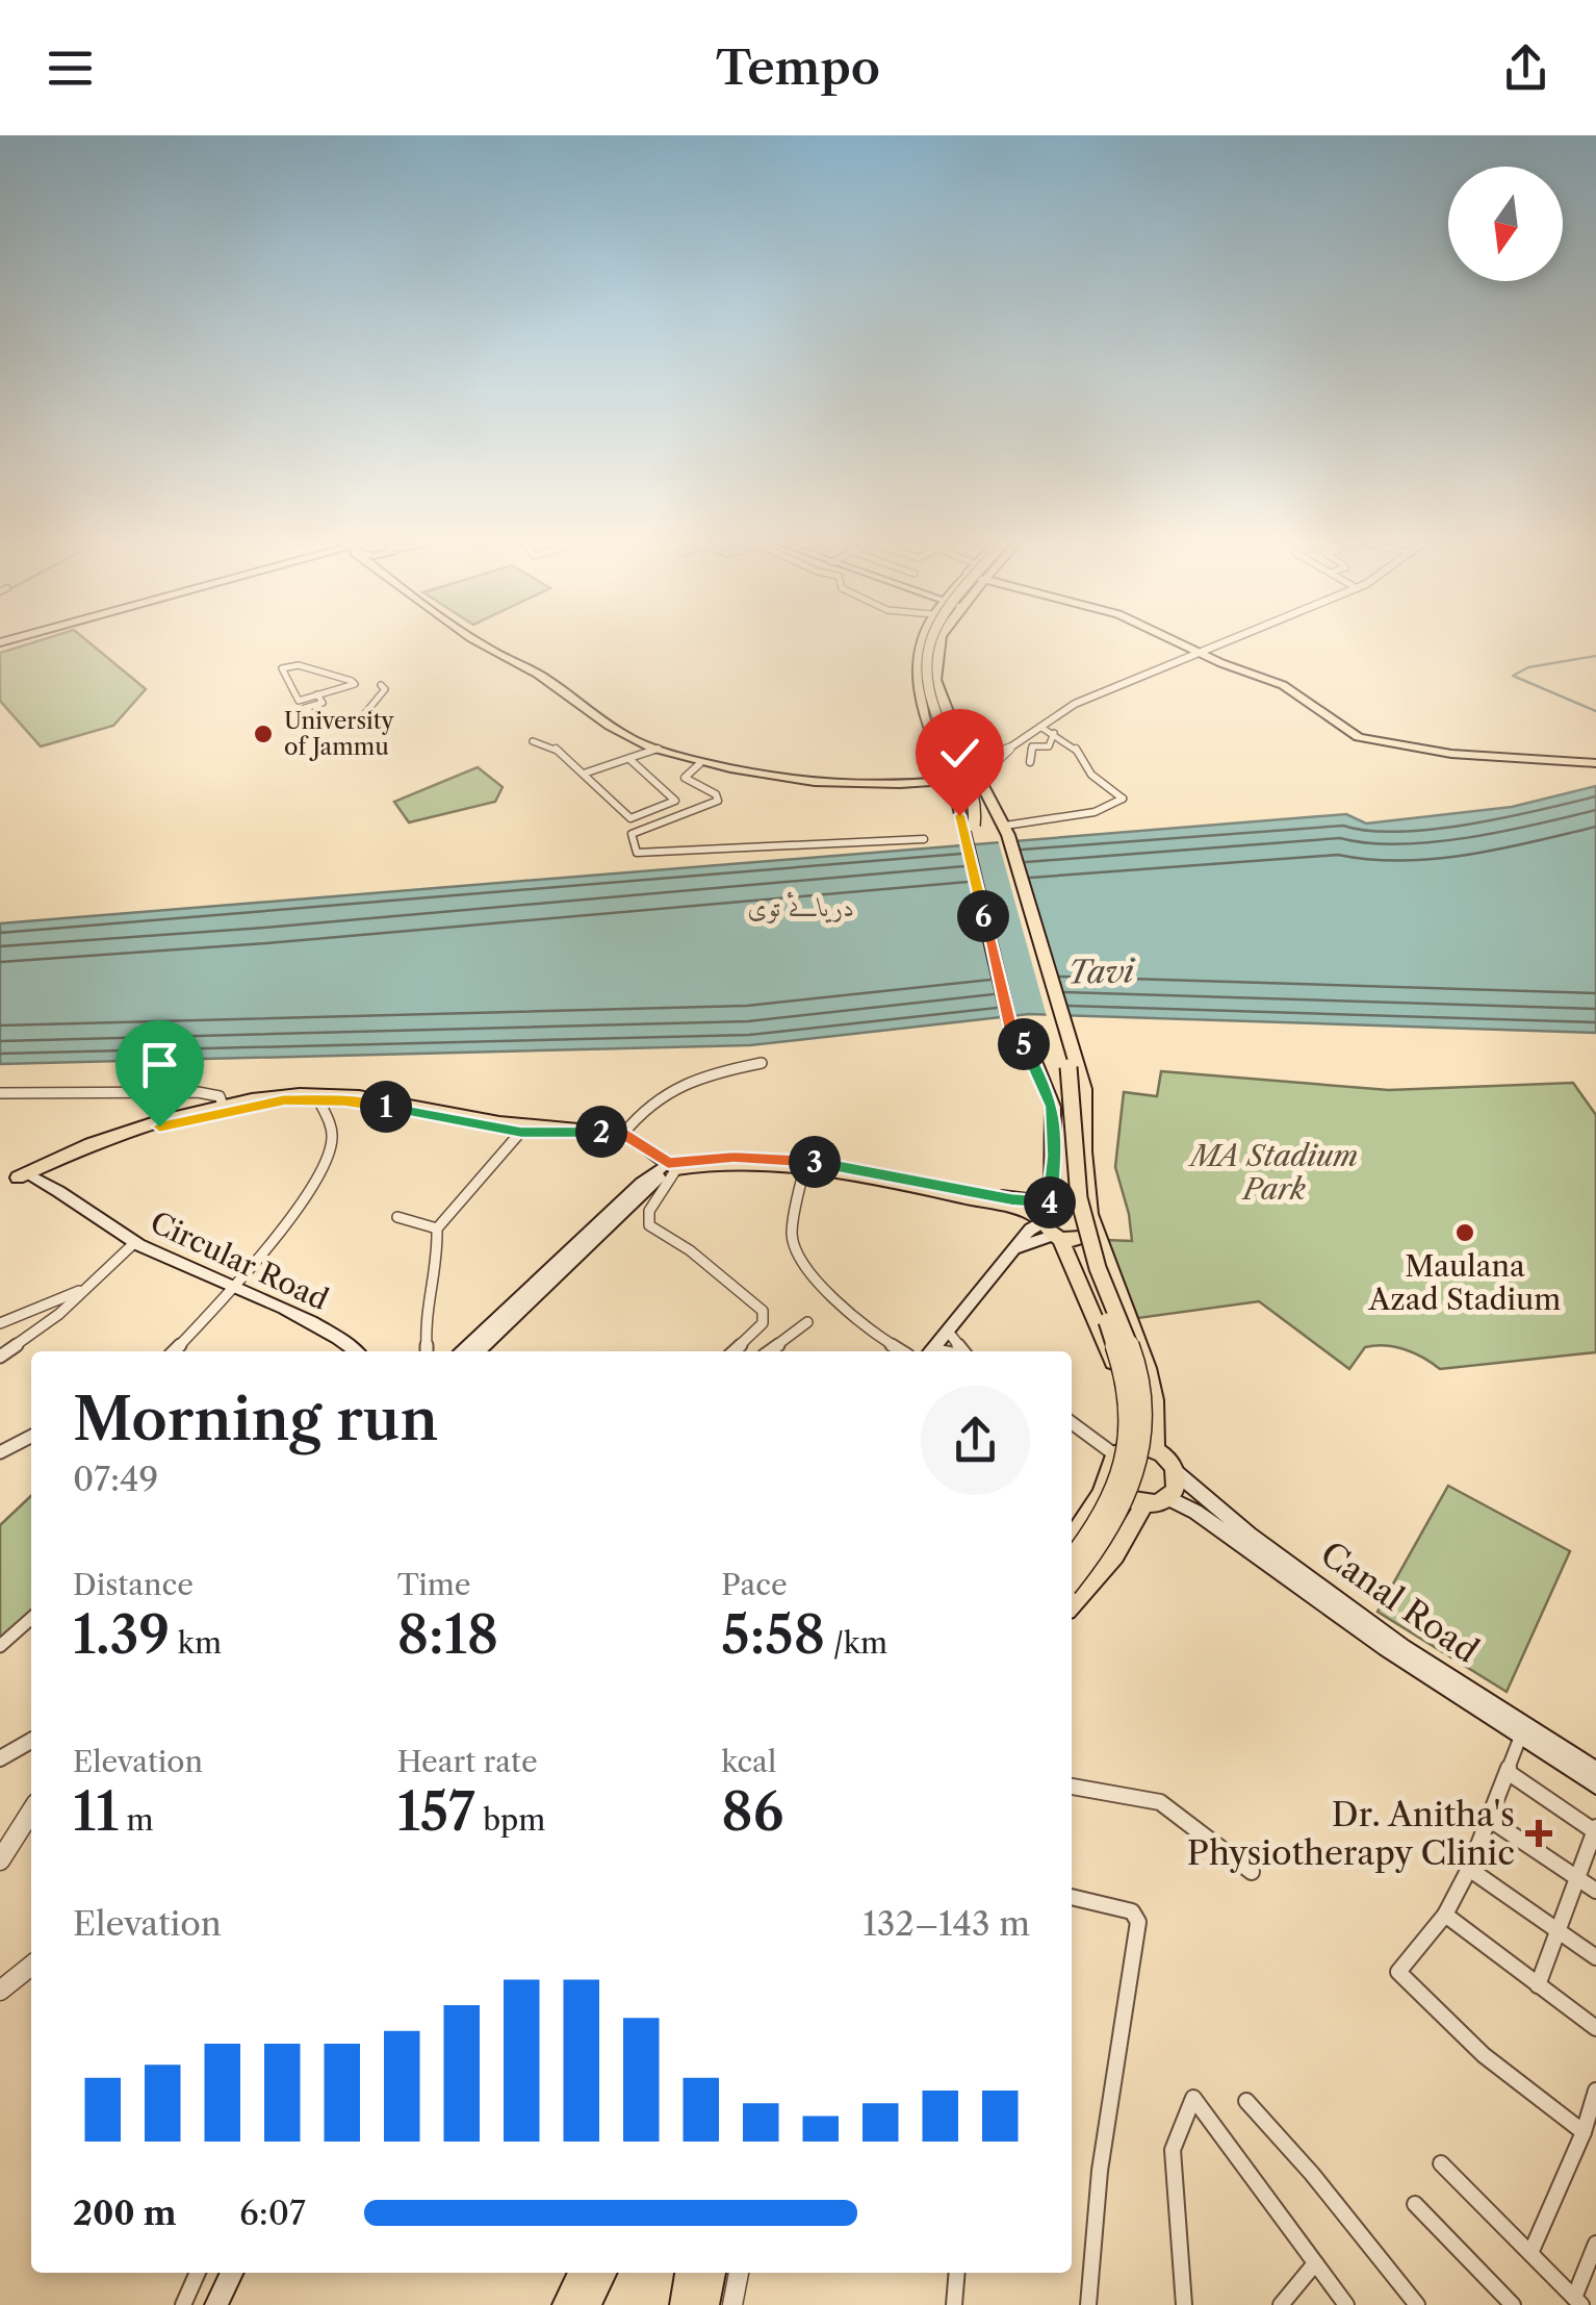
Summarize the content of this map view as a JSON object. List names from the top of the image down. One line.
{"streets":{"main road":["Circular Road","Canal Road"]},"water":["دریائے توی","Tavi"],"parks":["MA Stadium Park"],"places":{"other":["University of Jammu","Maulana Azad Stadium"],"health":["Dr. Anitha's Physiotherapy Clinic"]},"north":"bottom","page":{"header":"Tempo","pins":["6","5","1","2","3","4"],"heading":["Morning run","07:49"],"stats":[["Distance","1.39 km"],["Time","8:18"],["Pace","5:58 /km"],["Elevation","11 m"],["Heart rate","157 bpm"],["kcal","86"]],"chart":["Elevation","132–143 m"],"list":[{"name":"200 m","note":"6:07"}]}}
